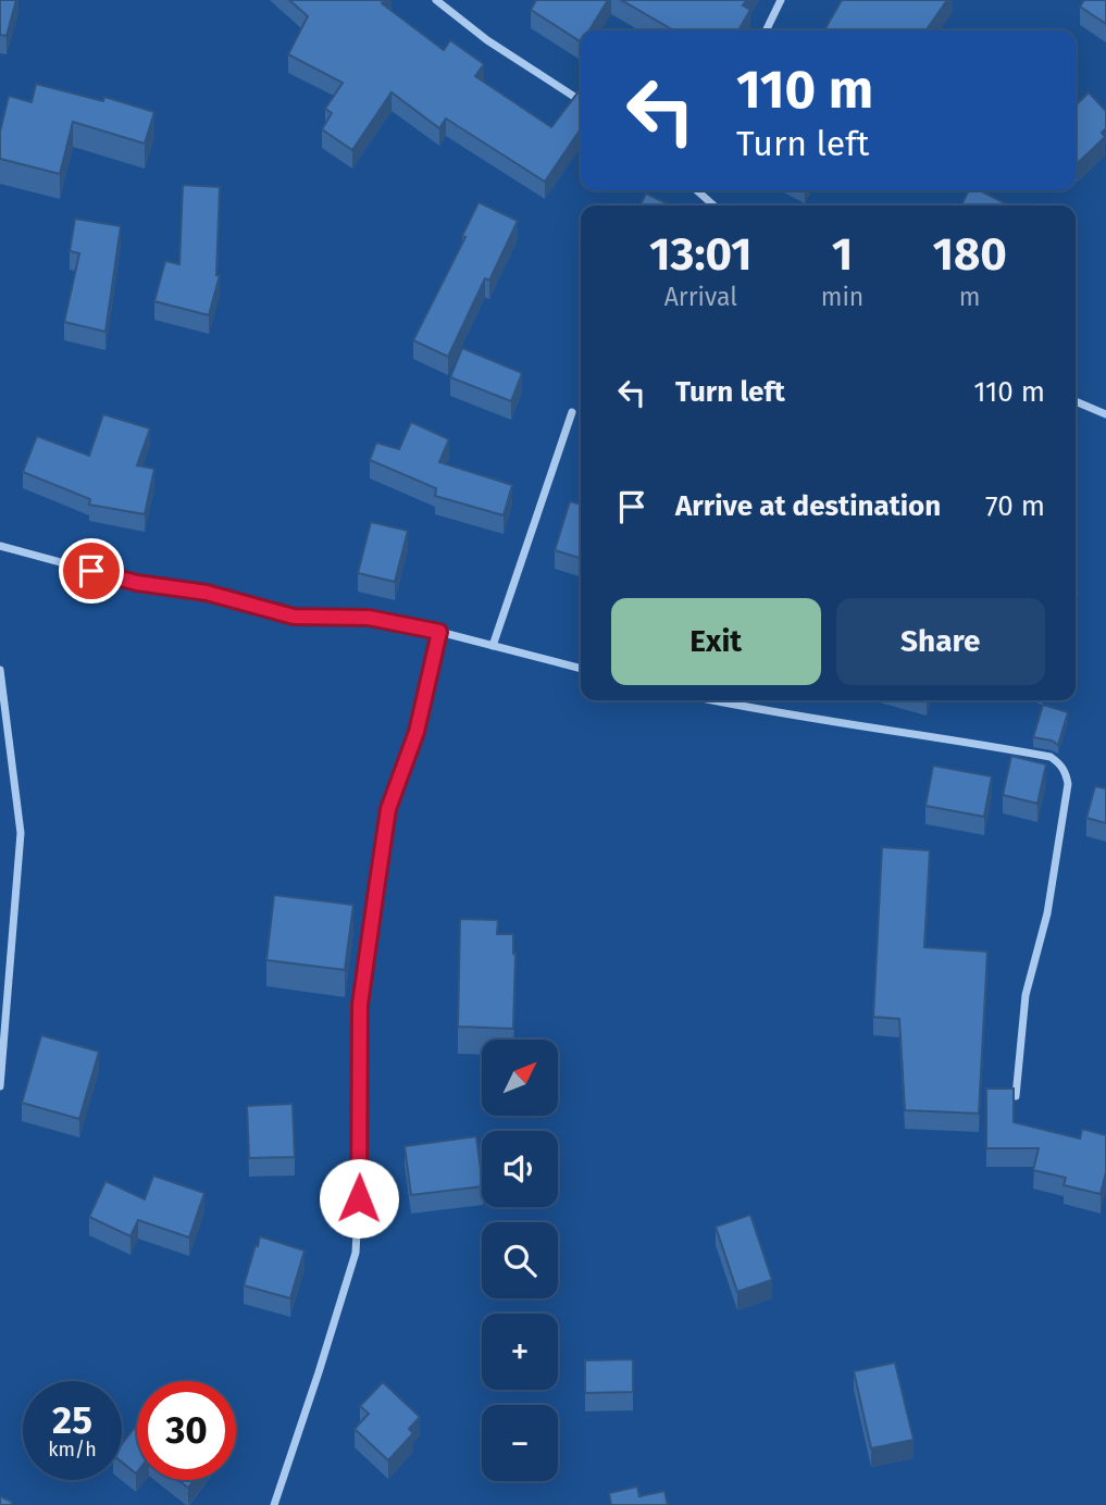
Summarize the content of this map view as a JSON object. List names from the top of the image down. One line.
{"north":"top right","page":{"turn":["110 m","Turn left"],"eta":["13:01","Arrival","1","min","180","m"],"list":[{"name":"Turn left","value":"110 m"},{"name":"Arrive at destination","value":"70 m"}],"buttons":["Exit","Share"],"map_buttons":["+","−"],"speed":"25 km/h","limit":"30"}}
